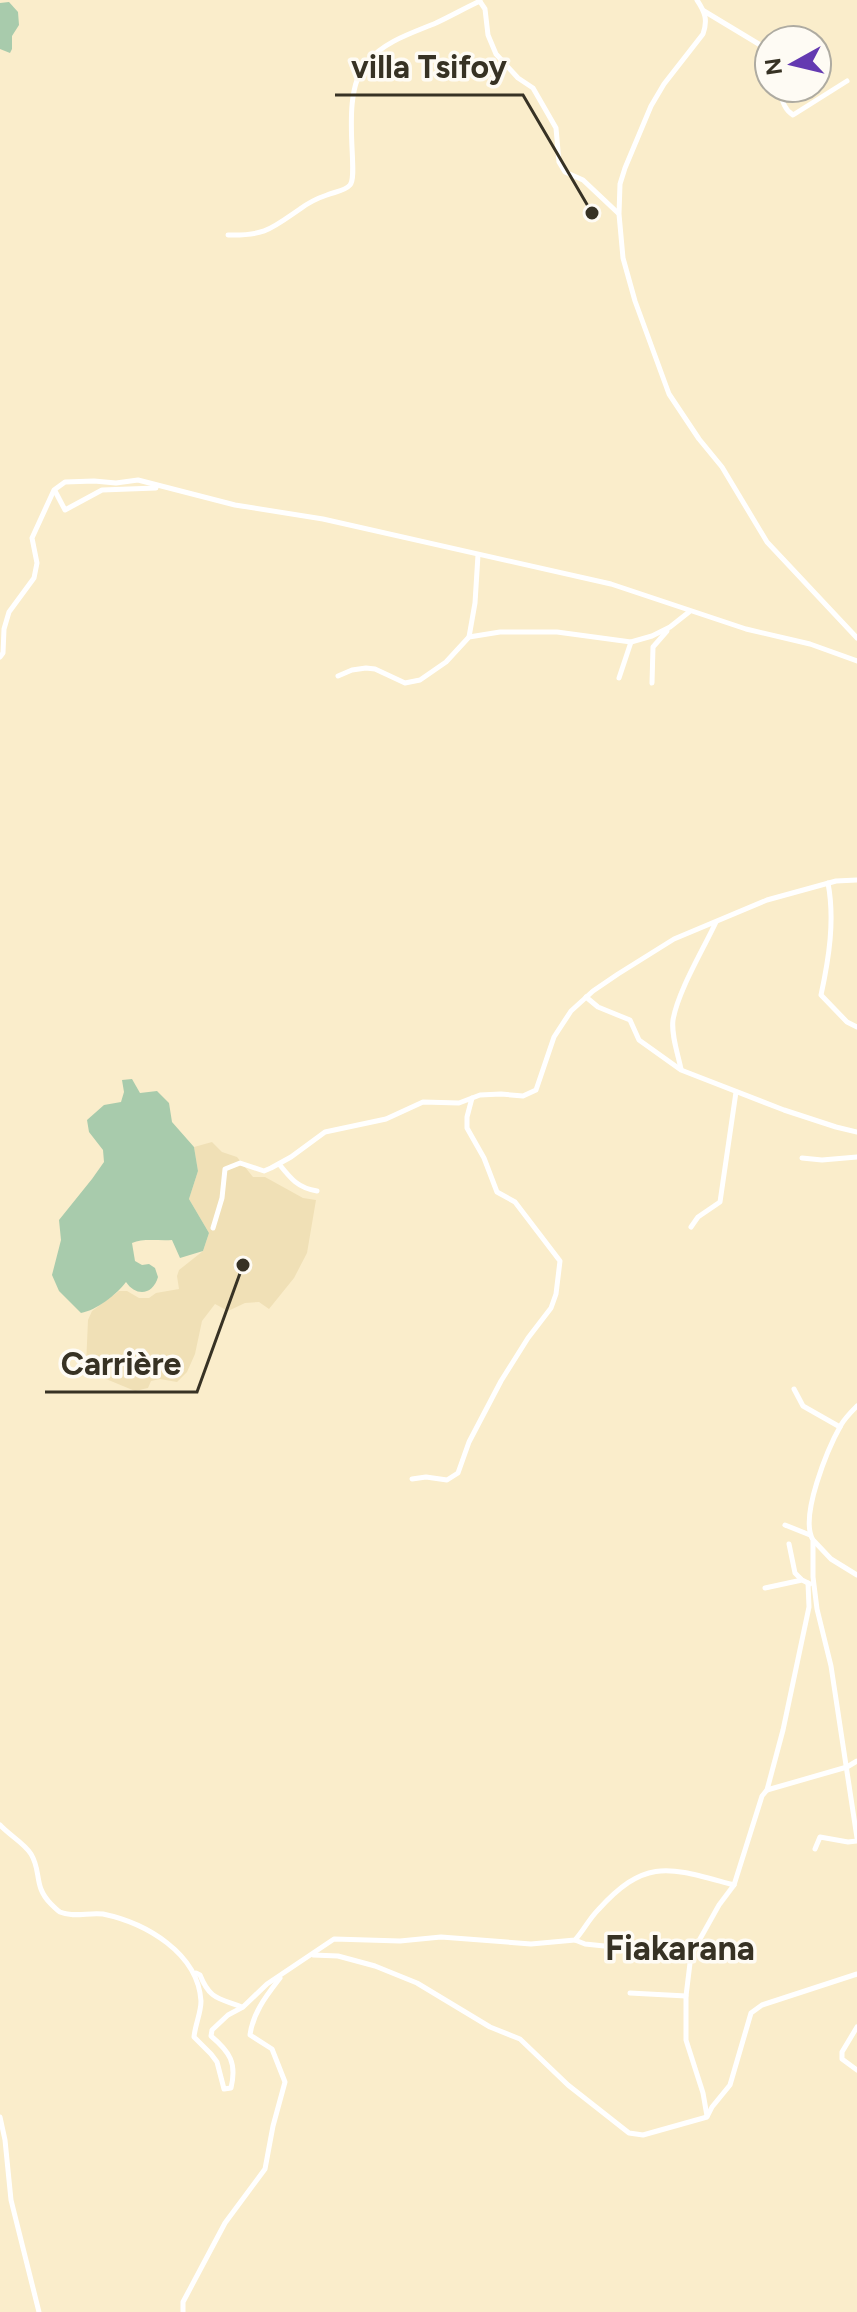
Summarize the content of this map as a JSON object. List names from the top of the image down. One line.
{"districts":["Fiakarana"],"places":["villa Tsifoy","Carrière"],"north":"left"}
